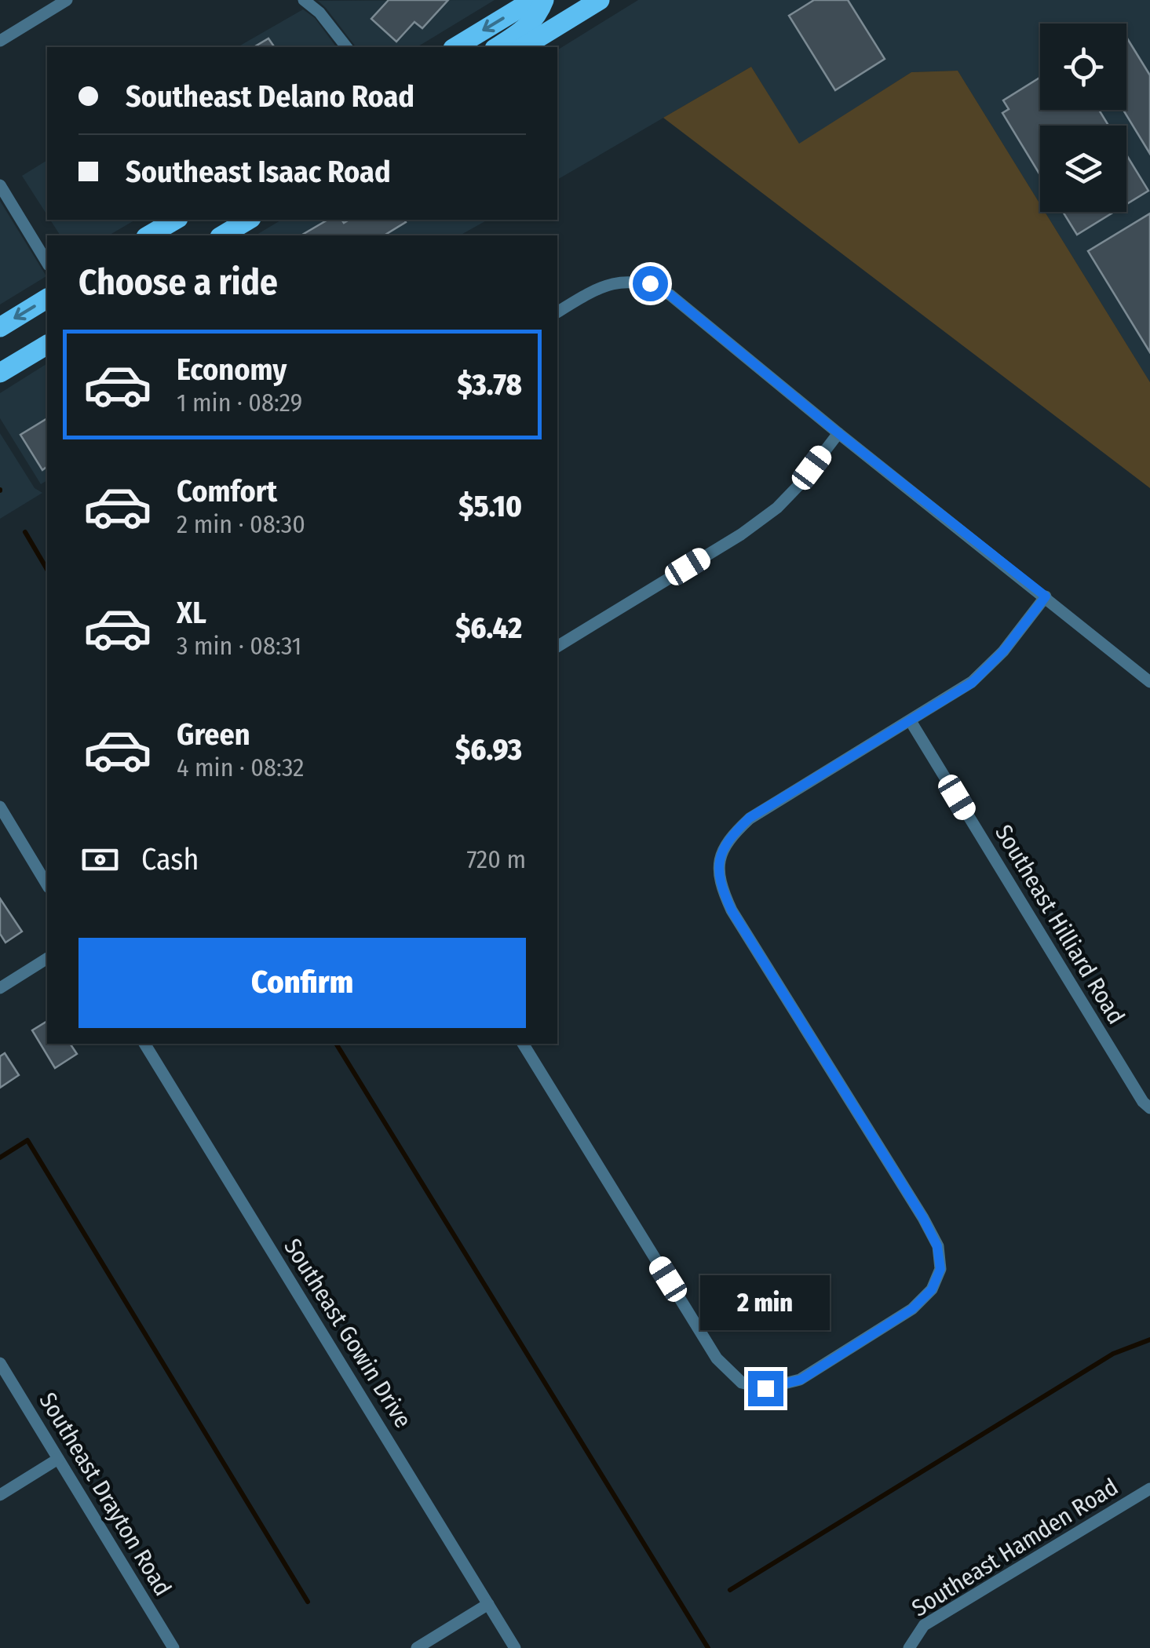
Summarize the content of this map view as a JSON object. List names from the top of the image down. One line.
{"streets":{"street":["Southeast Hilliard Road","Southeast Gowin Drive","Southeast Drayton Road","Southeast Hamden Road"]},"page":{"banner":["Southeast Delano Road","Southeast Isaac Road"],"heading":"Choose a ride","list":[{"name":"Economy","note":"1 min · 08:29","value":"$3.78"},{"name":"Comfort","note":"2 min · 08:30","value":"$5.10"},{"name":"XL","note":"3 min · 08:31","value":"$6.42"},{"name":"Green","note":"4 min · 08:32","value":"$6.93"}],"pay":["Cash","720 m"],"buttons":"Confirm","bubble":"2 min"}}
